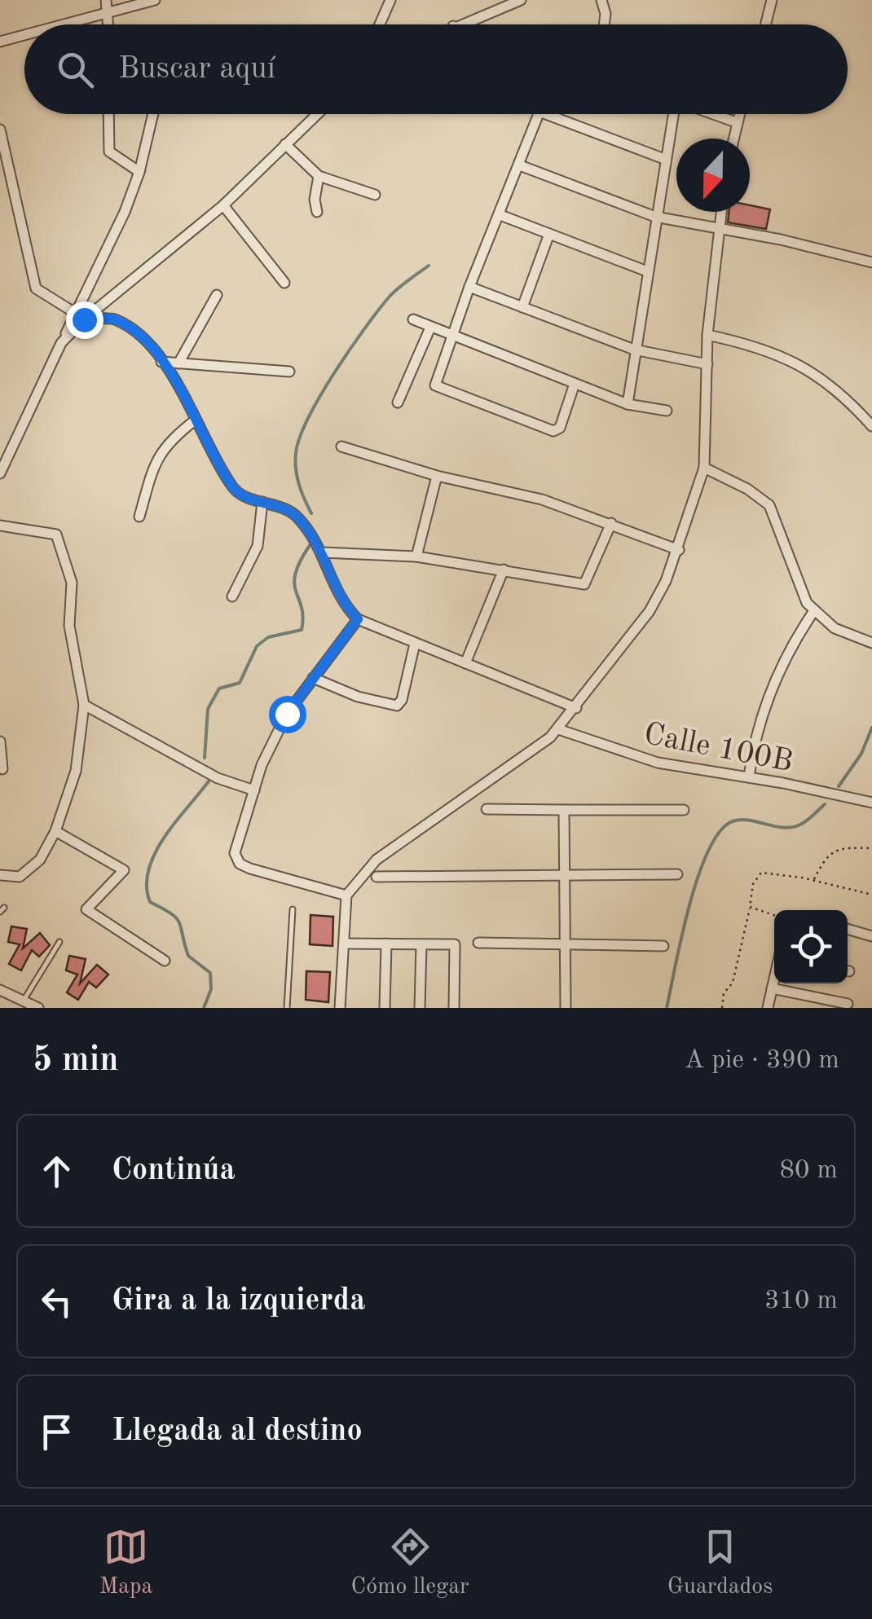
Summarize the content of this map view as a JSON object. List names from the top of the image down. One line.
{"streets":{"street":["Calle 100B"]},"north":"bottom","page":{"search":"Buscar aquí","heading":["5 min","A pie · 390 m"],"list":[["Continúa","80 m"],["Gira a la izquierda","310 m"],"Llegada al destino"],"nav":["Mapa","Cómo llegar","Guardados"]}}
